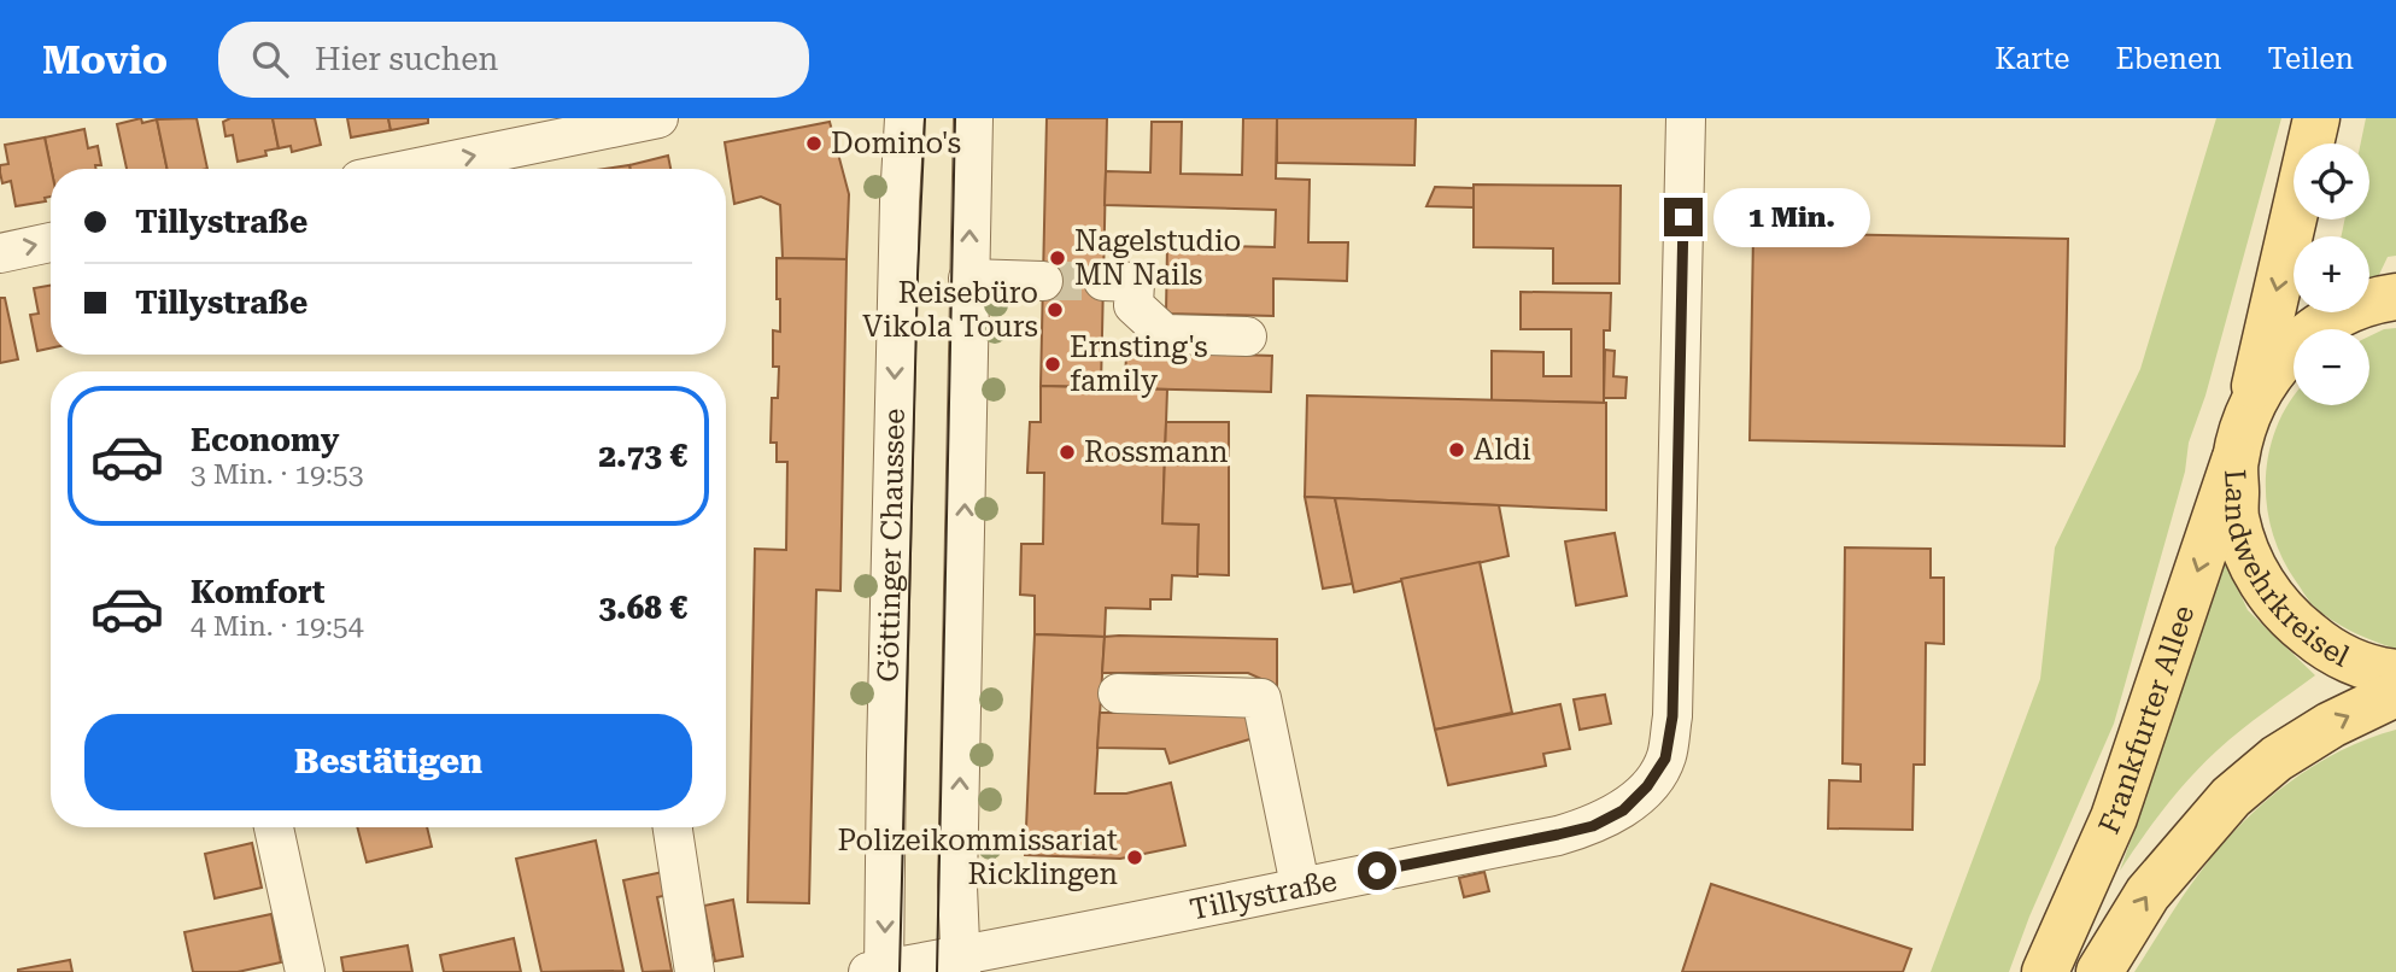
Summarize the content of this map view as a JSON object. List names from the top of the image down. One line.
{"streets":{"main road":["Landwehrkreisel","Frankfurter Allee"],"street":["Göttinger Chaussee","Tillystraße"]},"crossings":[["Göttinger Chaussee","Tillystraße"],["Landwehrkreisel","Frankfurter Allee"]],"one_way":["Frankfurter Allee"],"places":["Domino's","Nagelstudio MN Nails","Reisebüro Vikola Tours","Ernsting's family","Aldi","Rossmann","Polizeikommissariat Ricklingen"],"page":{"header":"Movio","search":"Hier suchen","nav":["Karte","Ebenen","Teilen"],"map_buttons":["+","−"],"banner":["Tillystraße","Tillystraße"],"bubble":"1 Min.","list":[{"name":"Economy","note":"3 Min. · 19:53","value":"2.73 €"},{"name":"Komfort","note":"4 Min. · 19:54","value":"3.68 €"}],"buttons":"Bestätigen"}}
